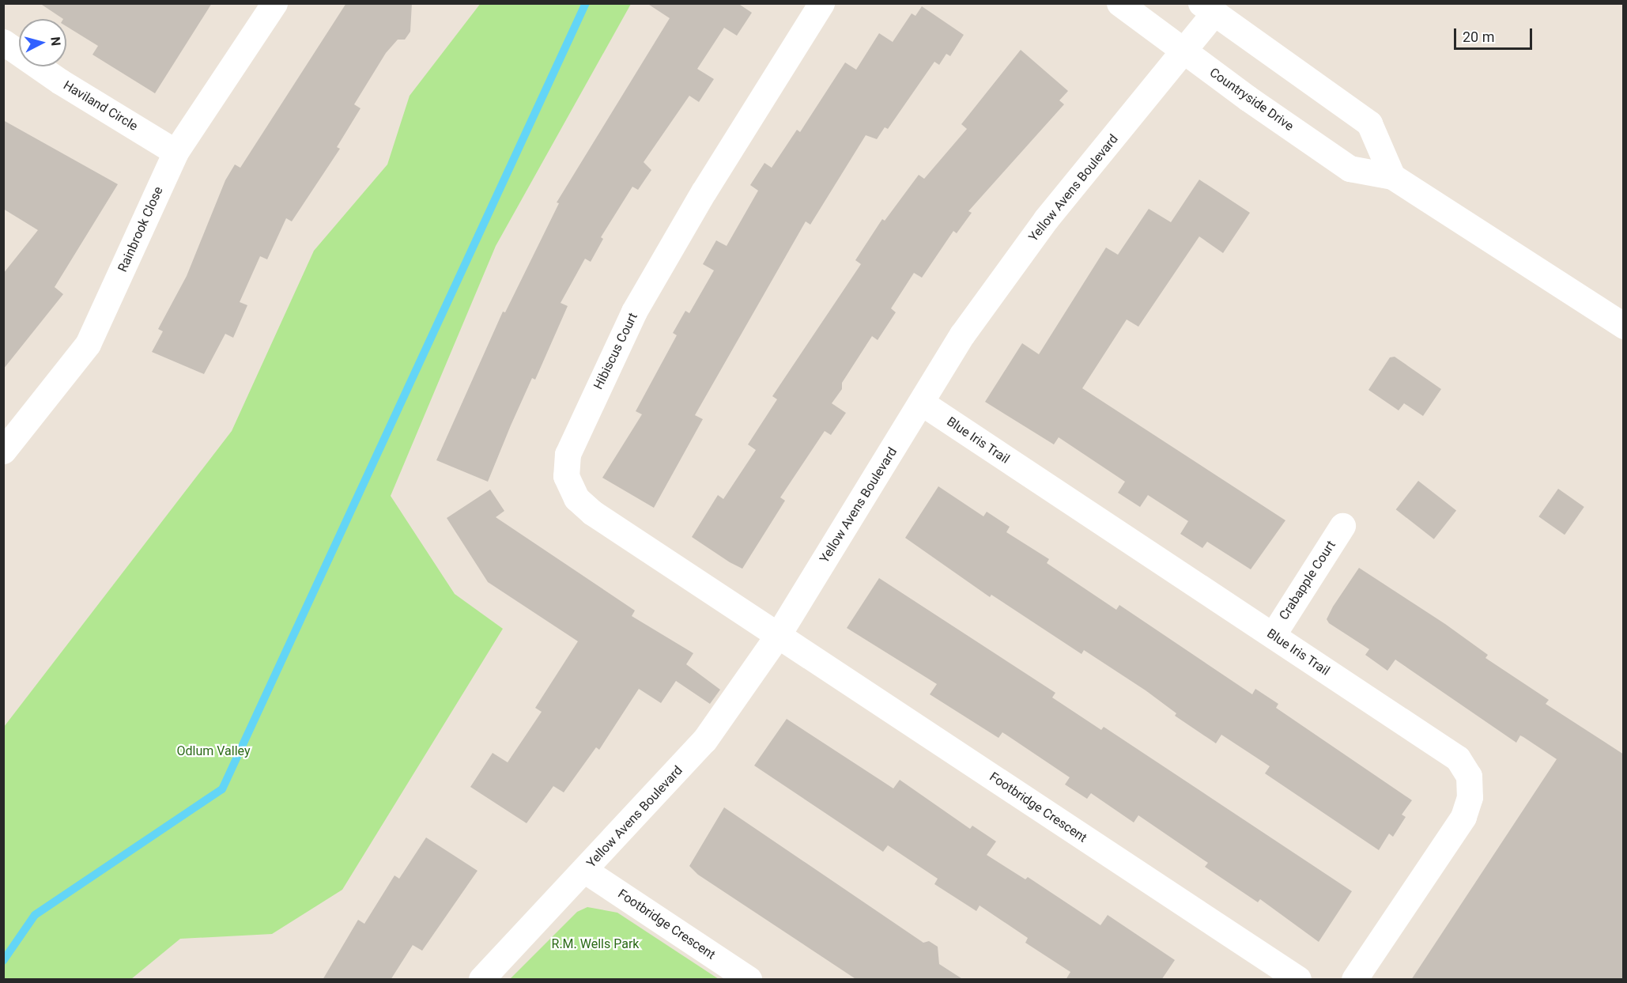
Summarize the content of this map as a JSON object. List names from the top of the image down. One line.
{"streets":{"street":["Countryside Drive","Haviland Circle","Yellow Avens Boulevard","Rainbrook Close","Hibiscus Court","Blue Iris Trail","Crabapple Court","Footbridge Crescent"]},"crossings":[["Countryside Drive","Yellow Avens Boulevard"],["Haviland Circle","Rainbrook Close"],["Yellow Avens Boulevard","Hibiscus Court"],["Yellow Avens Boulevard","Blue Iris Trail"],["Yellow Avens Boulevard","Footbridge Crescent"],["Hibiscus Court","Footbridge Crescent"],["Blue Iris Trail","Crabapple Court"]],"parks":["Odlum Valley","R.M. Wells Park"],"scale_bar":"20 m","north":"right"}
